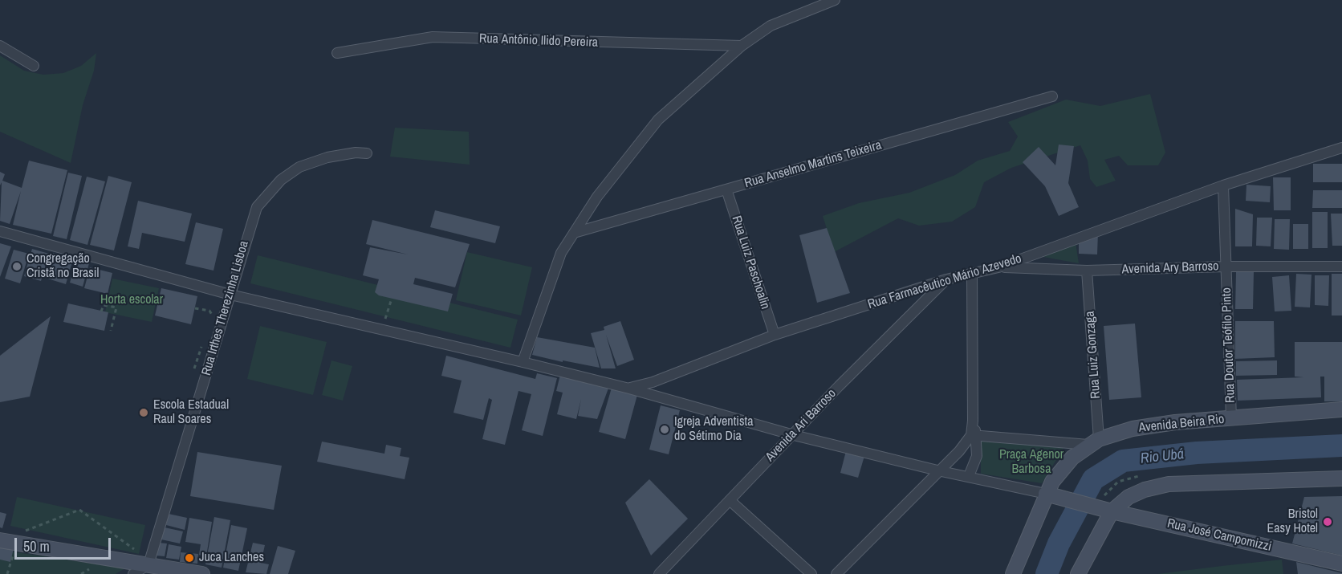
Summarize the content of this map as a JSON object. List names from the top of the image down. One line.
{"streets":{"main road":["Avenida Beira Rio","Rua José Campomizzi"],"street":["Rua Antônio Ilido Pereira","Rua Anselmo Martins Teixeira","Rua Luiz Paschoalin","Avenida Ary Barroso","Rua Farmacêutico Mário Azevedo","Rua Irthes Therezinha Lisboa","Rua Doutor Teófilo Pinto","Rua Luiz Gonzaga","Avenida Ari Barroso"]},"crossings":[["Rua Anselmo Martins Teixeira","Rua Luiz Paschoalin"],["Rua Luiz Paschoalin","Rua Farmacêutico Mário Azevedo"],["Avenida Ary Barroso","Rua Farmacêutico Mário Azevedo"],["Avenida Ary Barroso","Rua Doutor Teófilo Pinto"],["Avenida Ary Barroso","Rua Luiz Gonzaga"],["Rua Farmacêutico Mário Azevedo","Rua Doutor Teófilo Pinto"],["Rua Farmacêutico Mário Azevedo","Avenida Ari Barroso"],["Rua Doutor Teófilo Pinto","Avenida Beira Rio"],["Rua Luiz Gonzaga","Avenida Beira Rio"],["Avenida Beira Rio","Rua José Campomizzi"]],"water":["Rio Ubá"],"parks":["Horta escolar","Praça Agenor Barbosa"],"places":["Congregação Cristã no Brasil","Escola Estadual Raul Soares","Igreja Adventista do Sétimo Dia","Bristol Easy Hotel","Juca Lanches"],"scale_bar":"50 m"}
